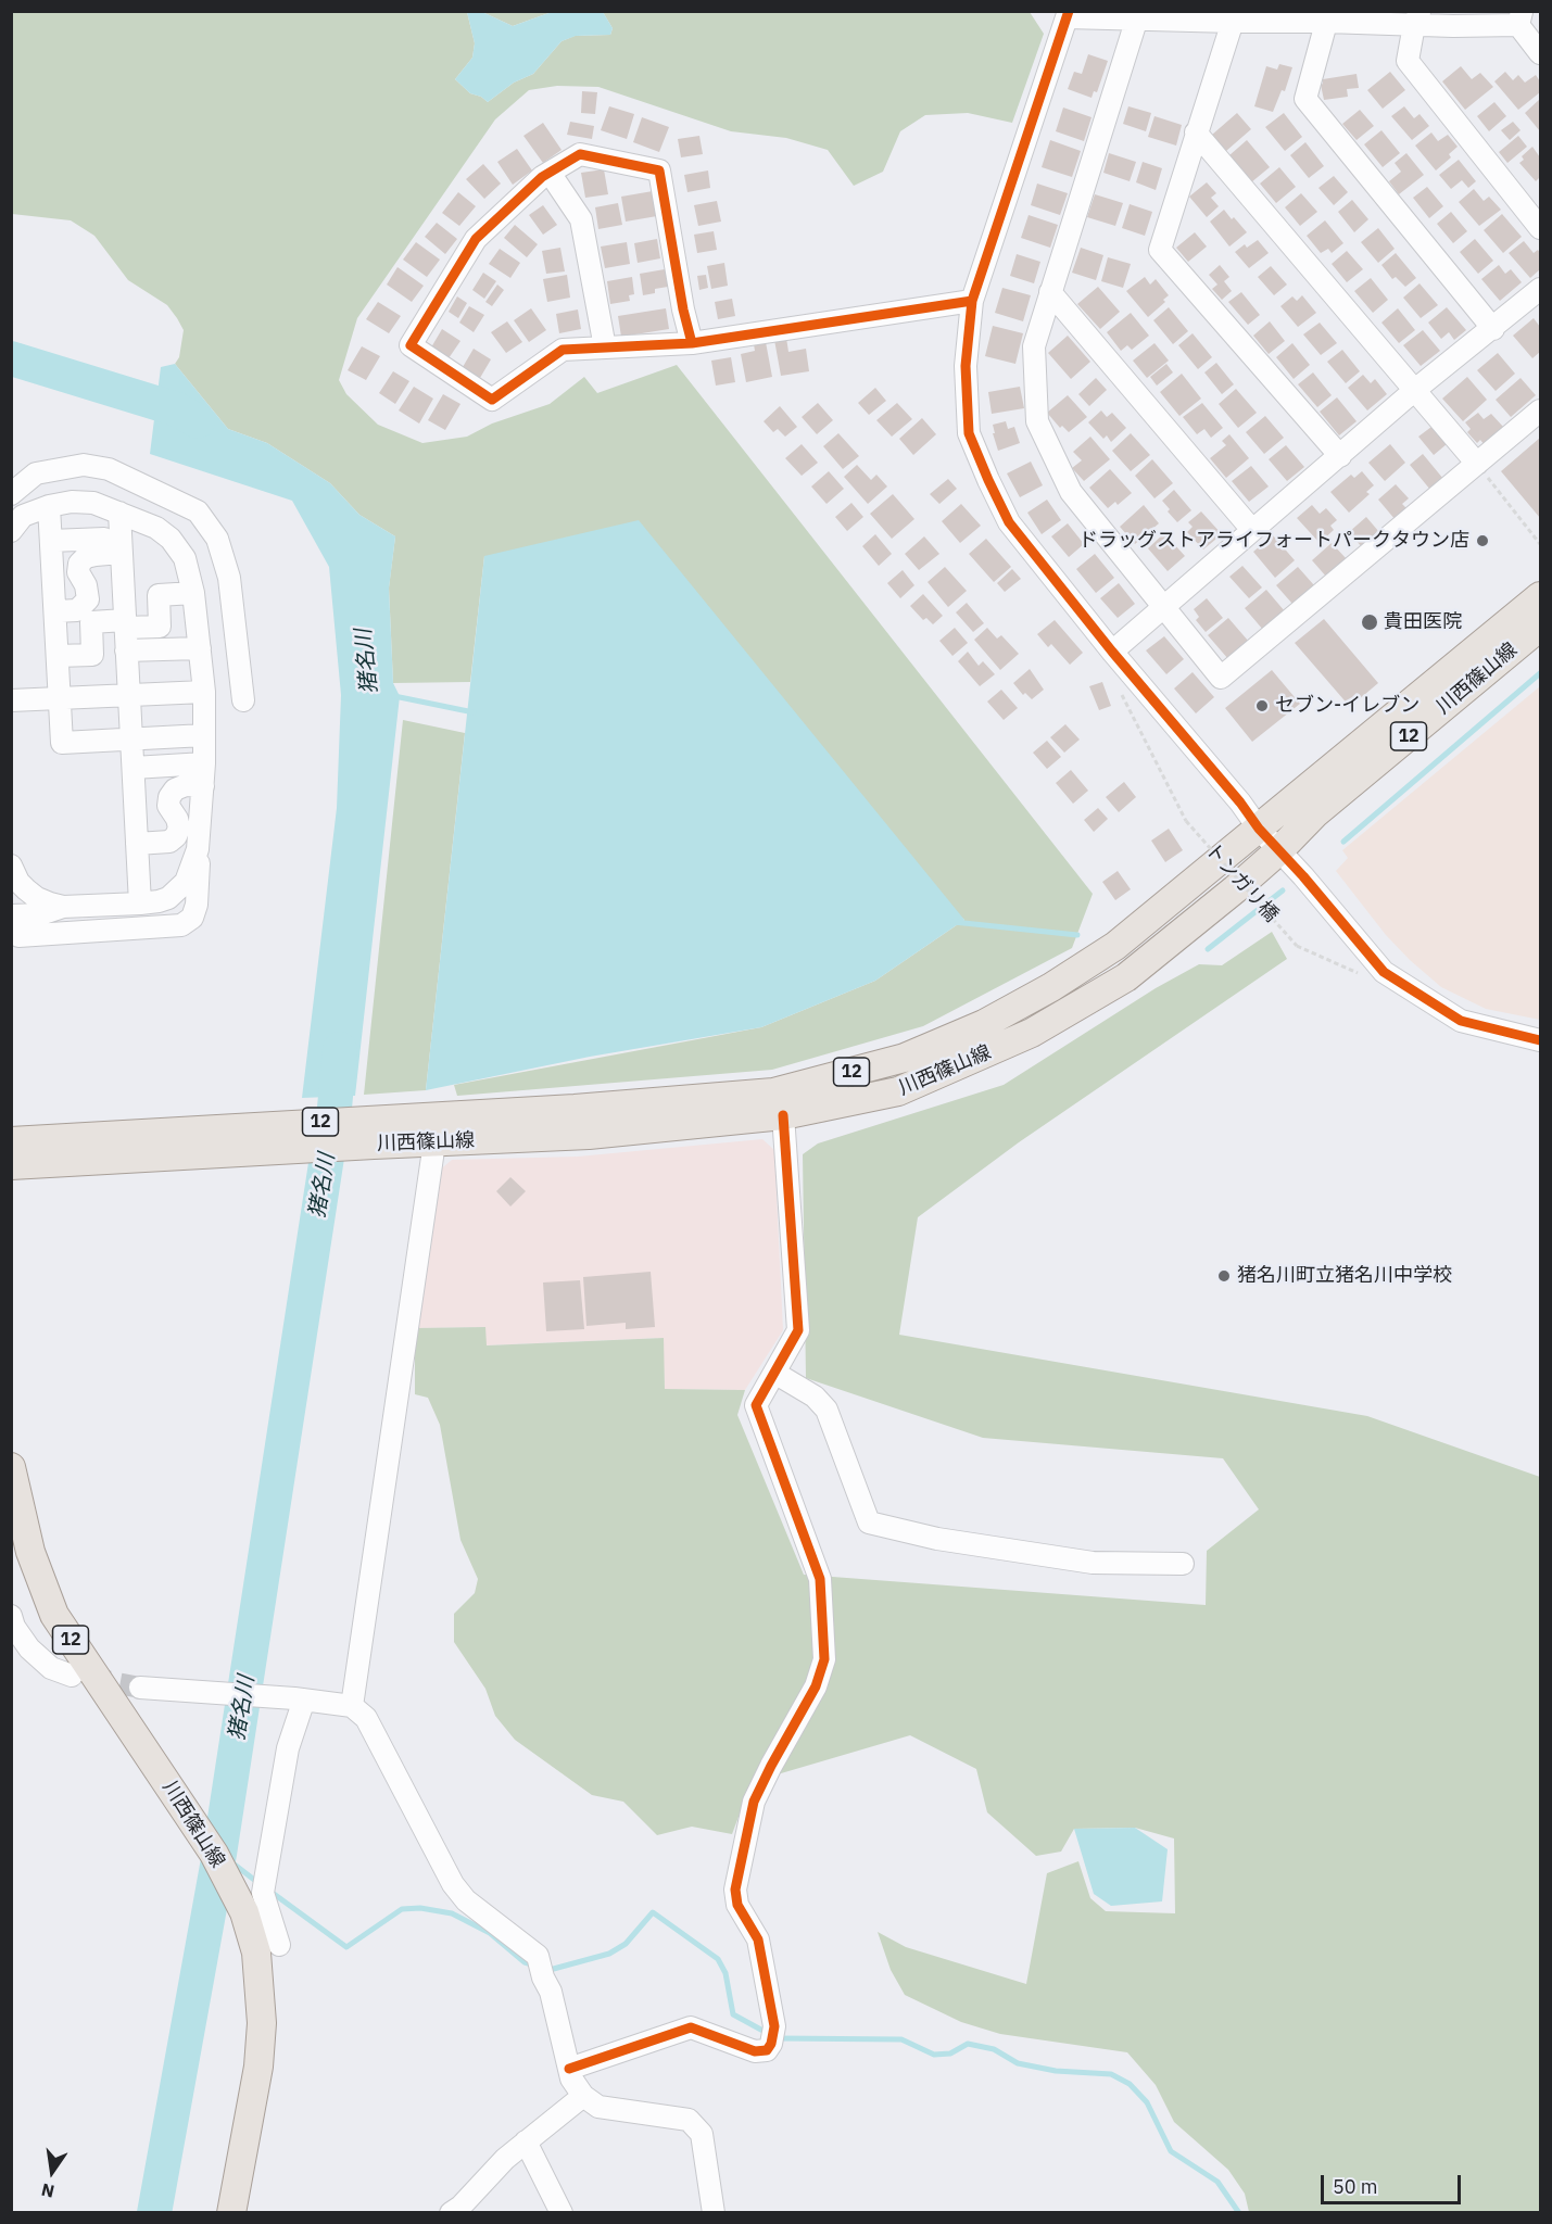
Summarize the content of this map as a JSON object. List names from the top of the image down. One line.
{"streets":{"main road":["川西篠山線","12"],"path":["トンガリ橋"]},"water":["猪名川"],"places":["ドラッグストアライフォートパークタウン店","貴田医院","セブン-イレブン","猪名川町立猪名川中学校"],"scale_bar":"50 m","north":"bottom"}
